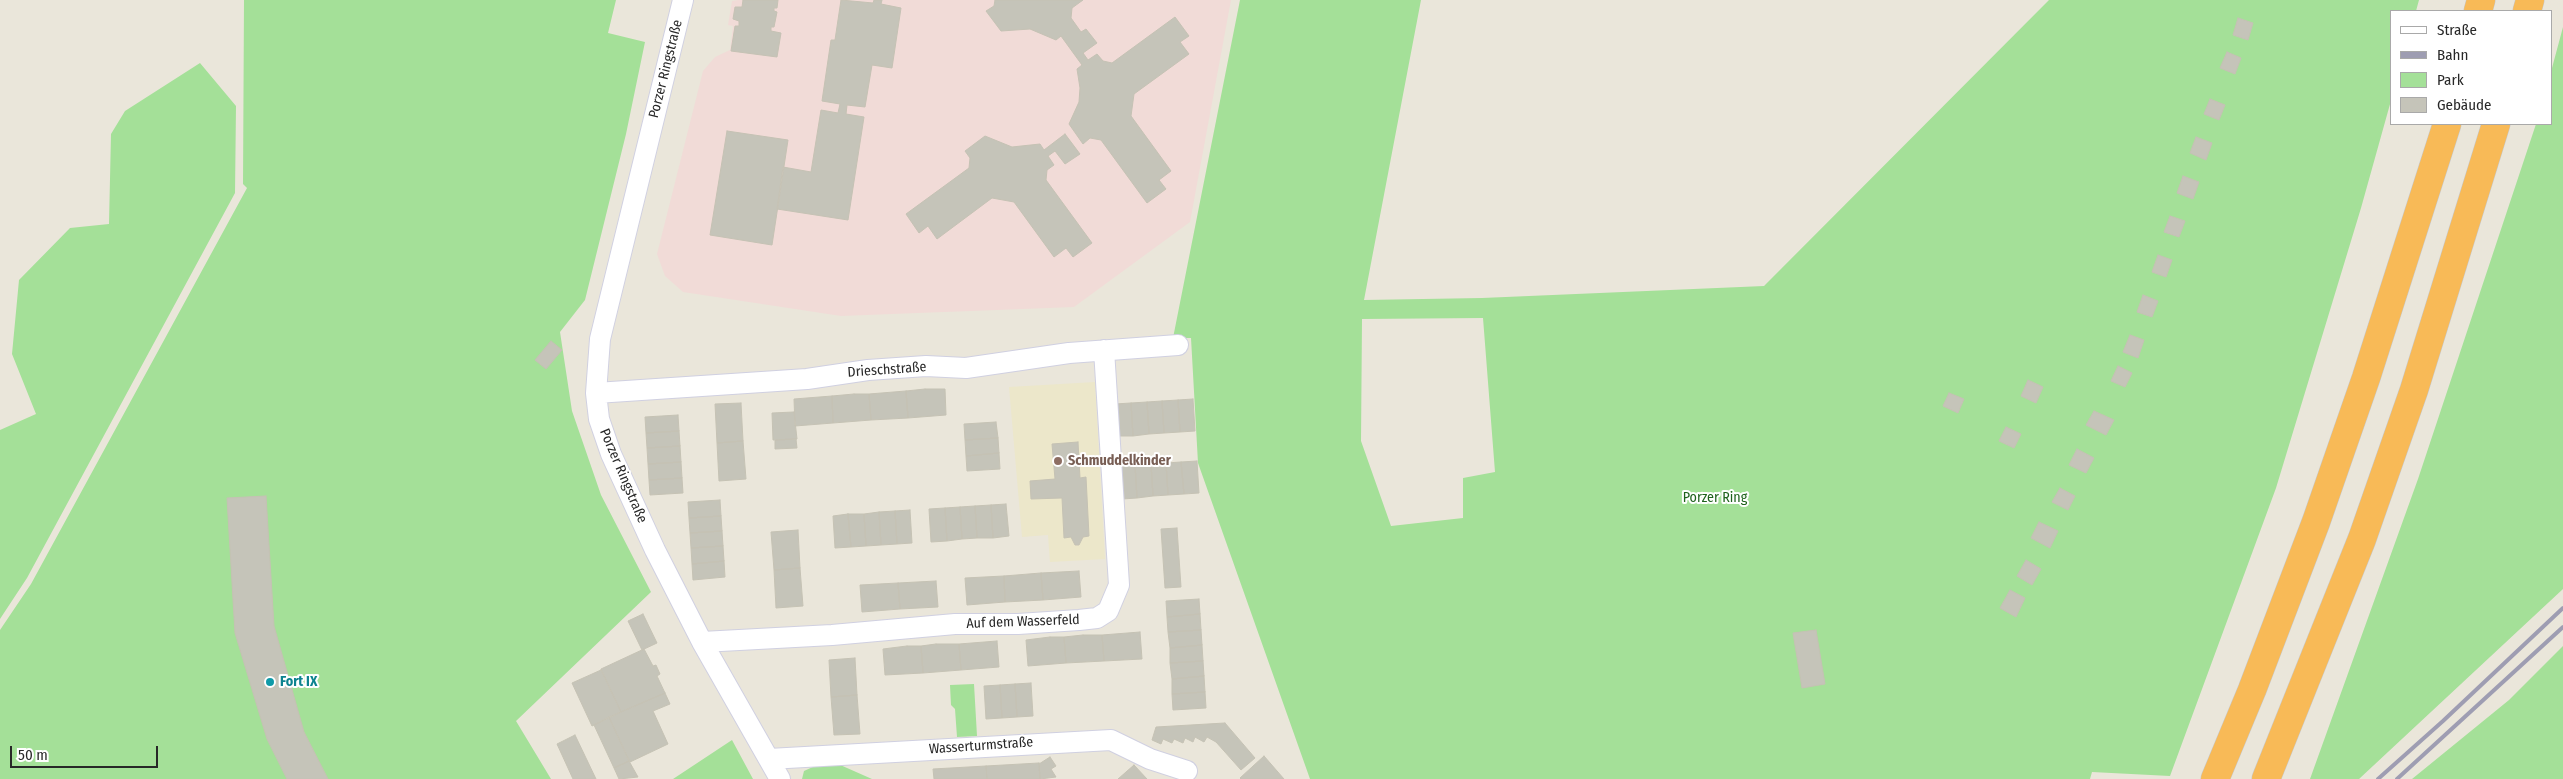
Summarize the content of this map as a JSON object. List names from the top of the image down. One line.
{"streets":{"street":["Porzer Ringstraße","Drieschstraße","Auf dem Wasserfeld","Wasserturmstraße"]},"crossings":[["Porzer Ringstraße","Drieschstraße"],["Porzer Ringstraße","Auf dem Wasserfeld"],["Porzer Ringstraße","Wasserturmstraße"],["Drieschstraße","Auf dem Wasserfeld"]],"parks":["Porzer Ring"],"places":["Schmuddelkinder","Fort IX"],"legend":["Straße","Bahn","Park","Gebäude"],"scale_bar":"50 m"}
